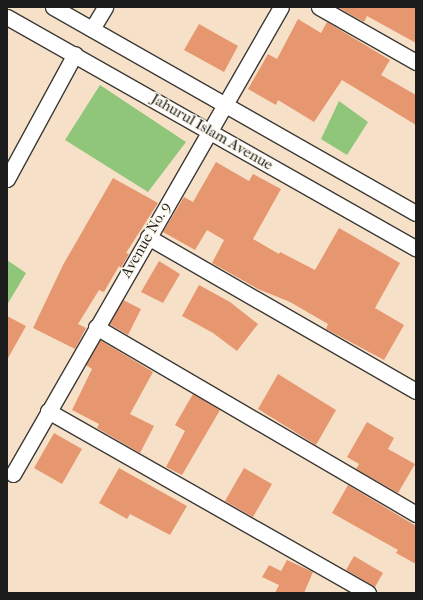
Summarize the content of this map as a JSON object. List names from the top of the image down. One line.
{"streets":{"street":["Jahurul Islam Avenue","Avenue No. 9"]},"crossings":[["Jahurul Islam Avenue","Avenue No. 9"]]}
